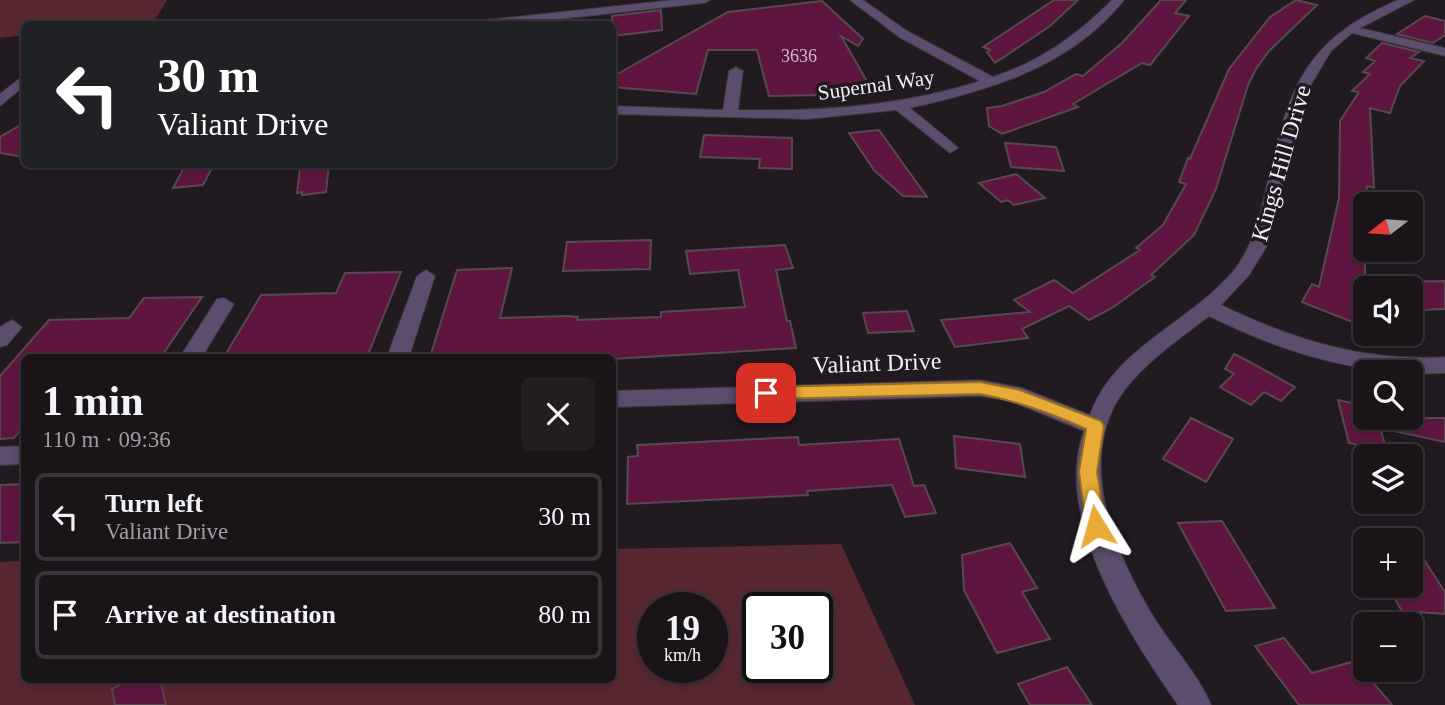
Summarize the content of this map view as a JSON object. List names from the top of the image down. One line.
{"streets":{"street":["Supernal Way","Kings Hill Drive","Valiant Drive"]},"crossings":[["Kings Hill Drive","Valiant Drive"]],"house_numbers":["3636"],"north":"left","page":{"turn":["30 m","Valiant Drive"],"map_buttons":["+","−"],"heading":["1 min","110 m · 09:36"],"list":[{"name":"Turn left","note":"Valiant Drive","value":"30 m"},{"name":"Arrive at destination","value":"80 m"}],"speed":"19 km/h","limit":"30"}}
